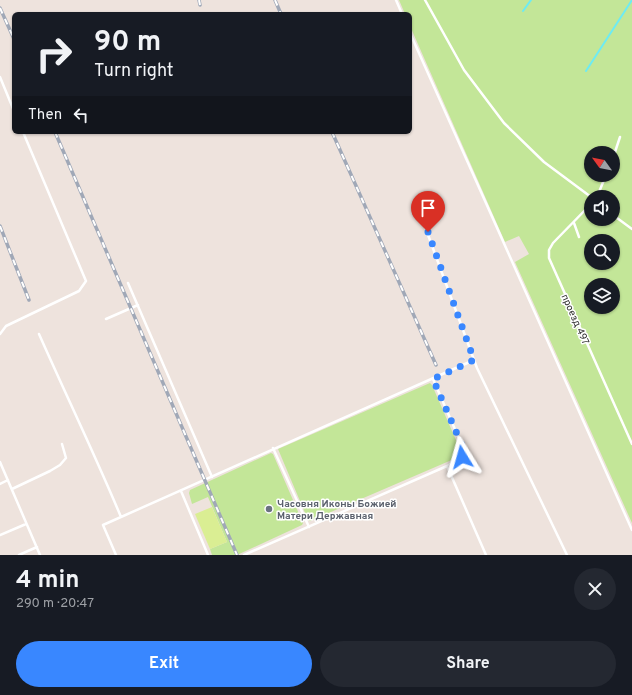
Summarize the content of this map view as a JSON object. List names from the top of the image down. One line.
{"streets":{"lane":["проезд 497"]},"places":["Часовня Иконы Божией Матери Державная"],"north":"top left","page":{"turn":["90 m","Turn right"],"then":"Then","heading":["4 min","290 m · 20:47"],"buttons":["Exit","Share"]}}
